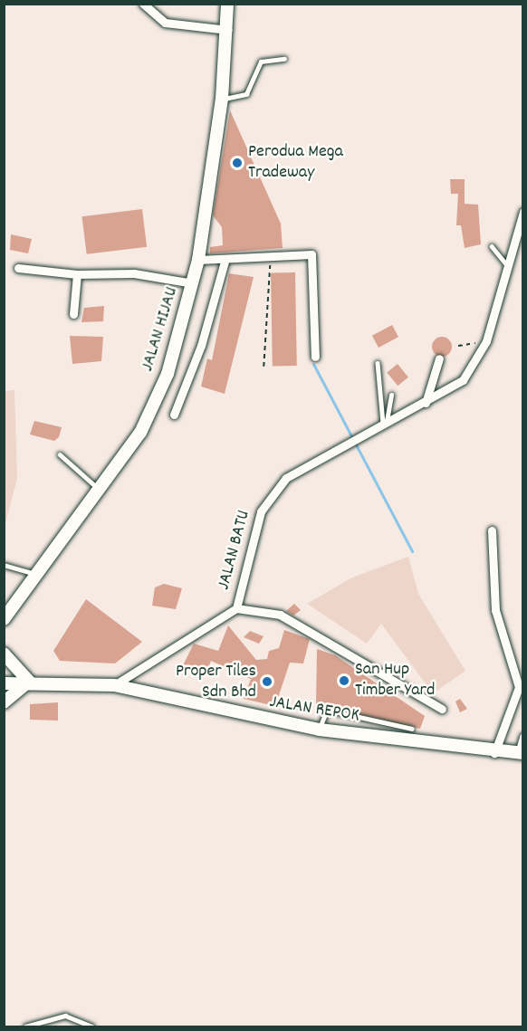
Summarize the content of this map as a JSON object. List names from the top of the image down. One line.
{"streets":{"main road":["JALAN HIJAU","JALAN REPOK"],"street":["JALAN BATU"]},"crossings":[["JALAN BATU","JALAN REPOK"]],"places":["Perodua Mega Tradeway","San Hup Timber Yard","Proper Tiles Sdn Bhd"]}
